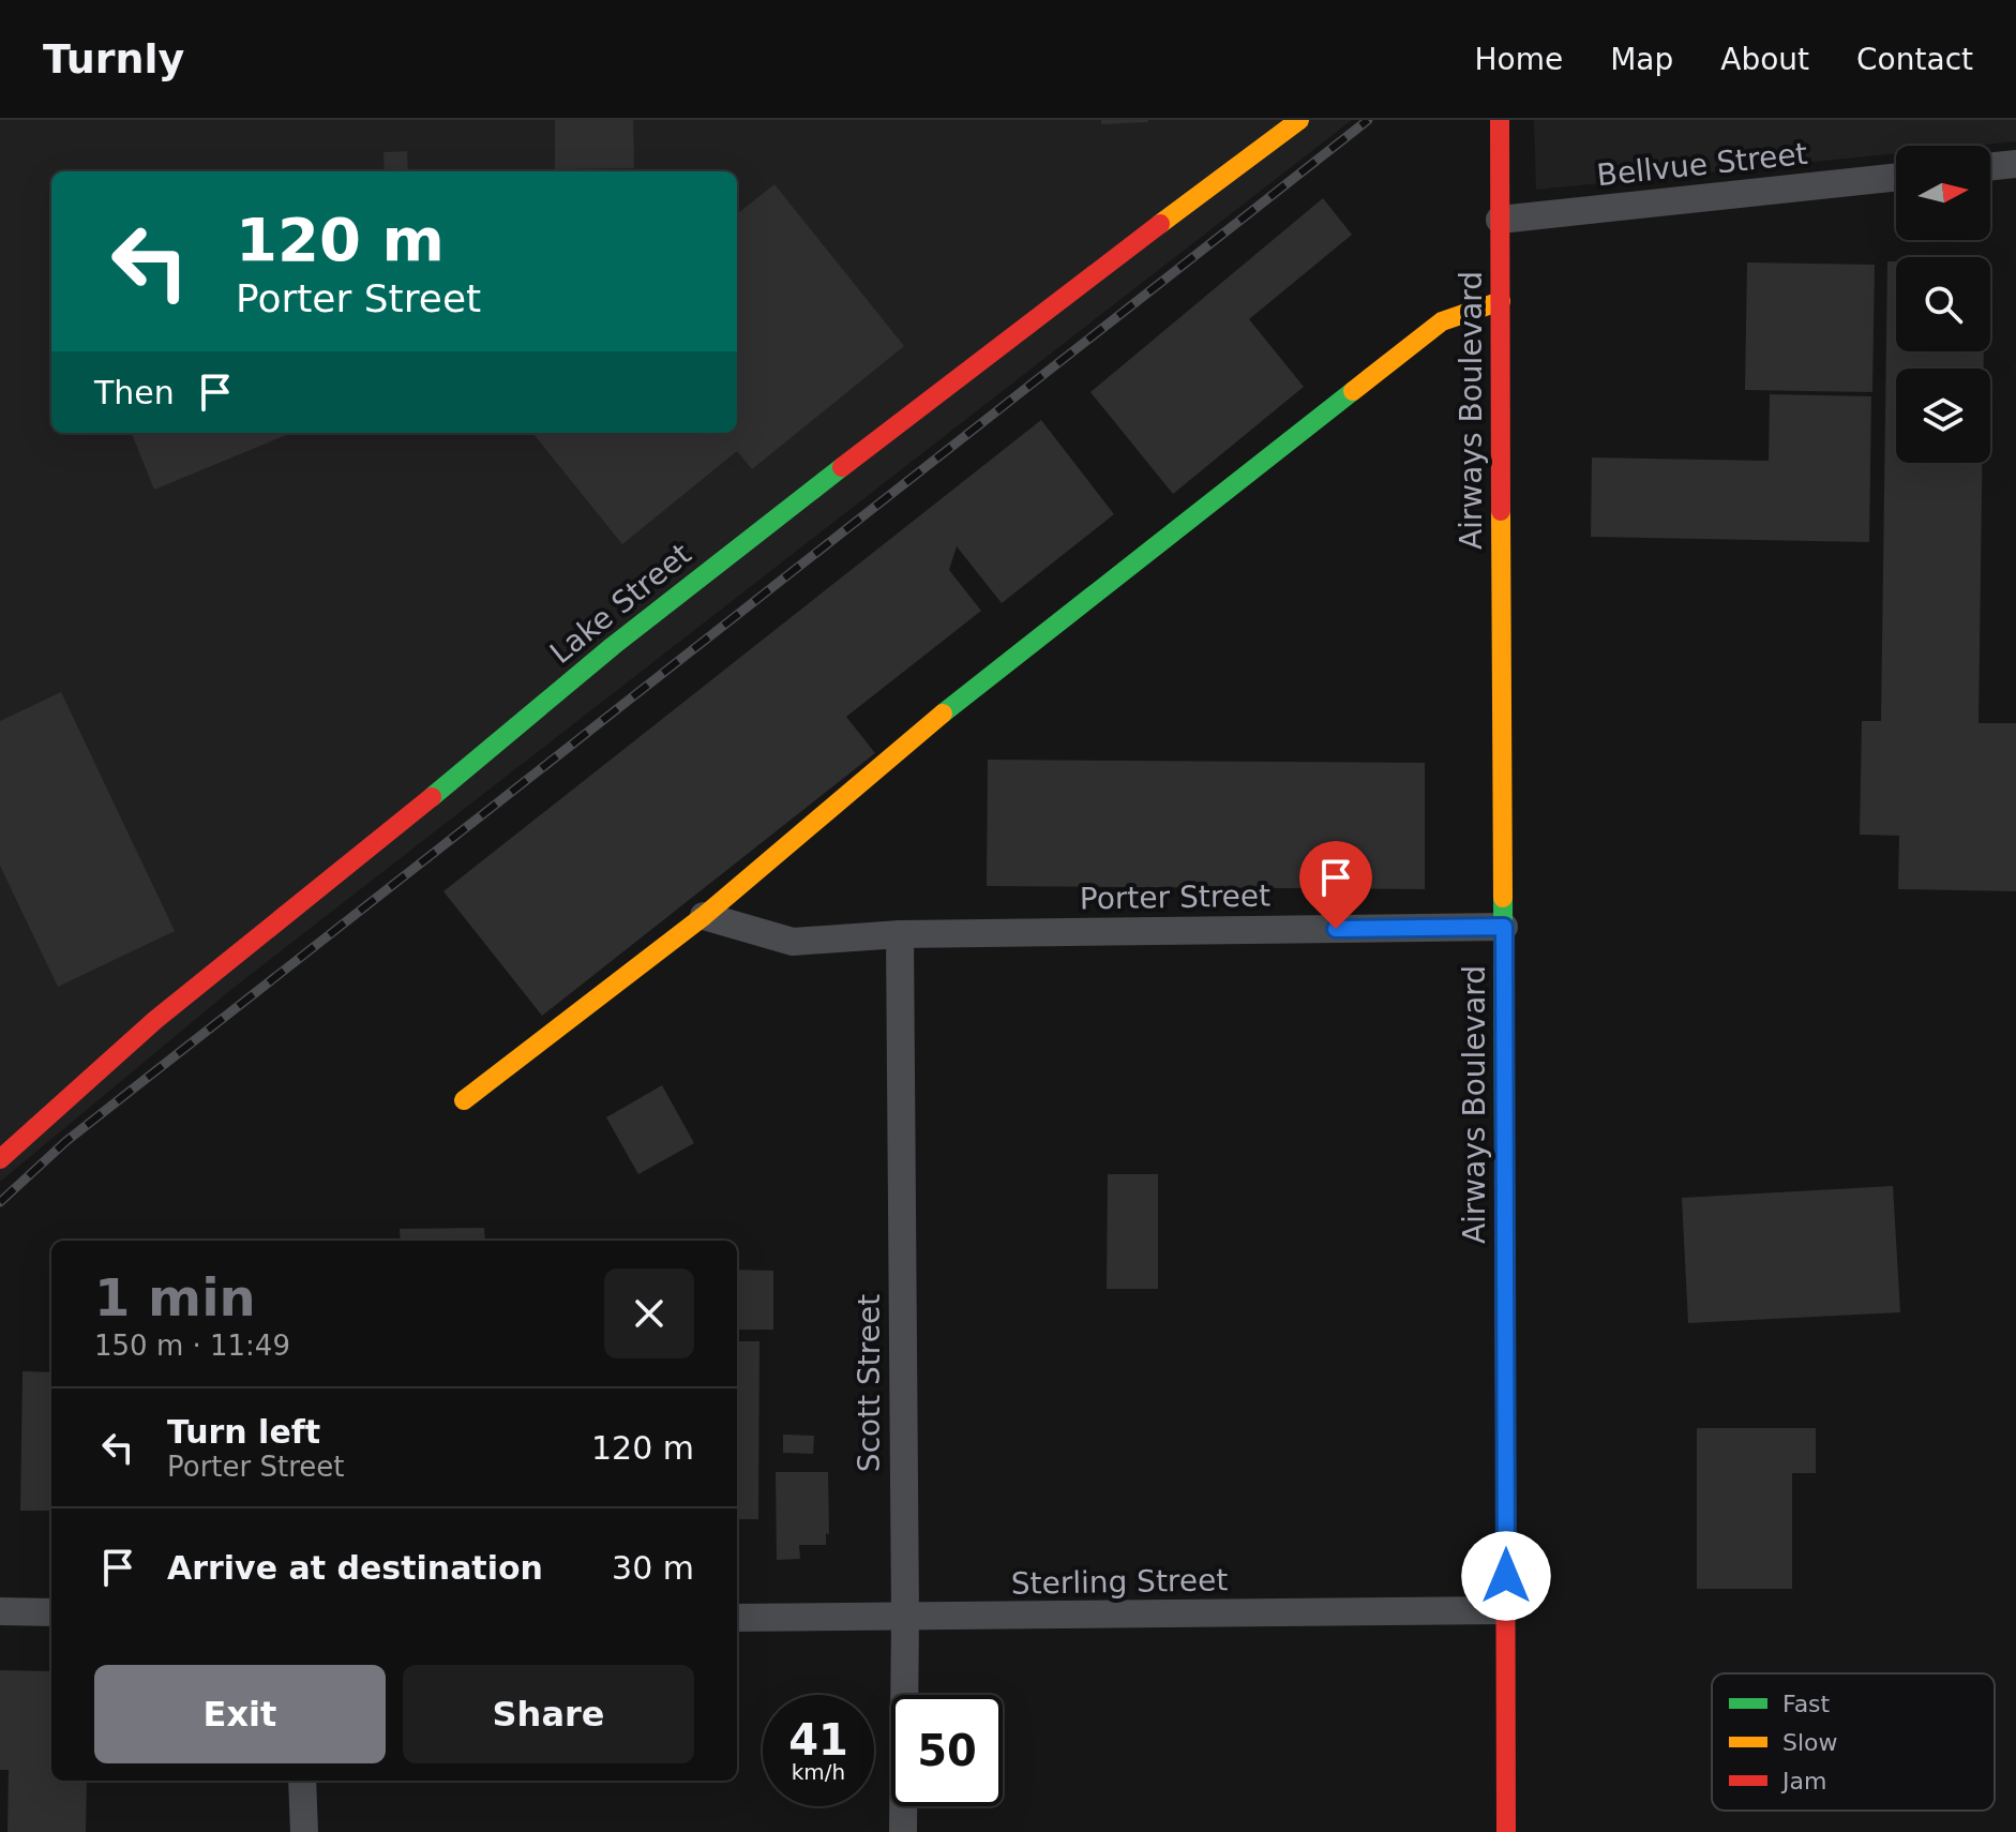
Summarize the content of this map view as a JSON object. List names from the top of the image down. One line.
{"streets":{"street":["Bellvue Street","Airways Boulevard","Lake Street","Porter Street","Scott Street","Sterling Street"]},"crossings":[["Bellvue Street","Airways Boulevard"],["Airways Boulevard","Porter Street"],["Airways Boulevard","Sterling Street"],["Porter Street","Scott Street"],["Scott Street","Sterling Street"]],"legend":["Fast","Slow","Jam"],"north":"right","page":{"header":"Turnly","nav":["Home","Map","About","Contact"],"turn":["120 m","Porter Street"],"then":"Then","heading":["1 min","150 m · 11:49"],"list":[{"name":"Turn left","note":"Porter Street","value":"120 m"},{"name":"Arrive at destination","value":"30 m"}],"buttons":["Exit","Share"],"speed":"41 km/h","limit":"50"}}
